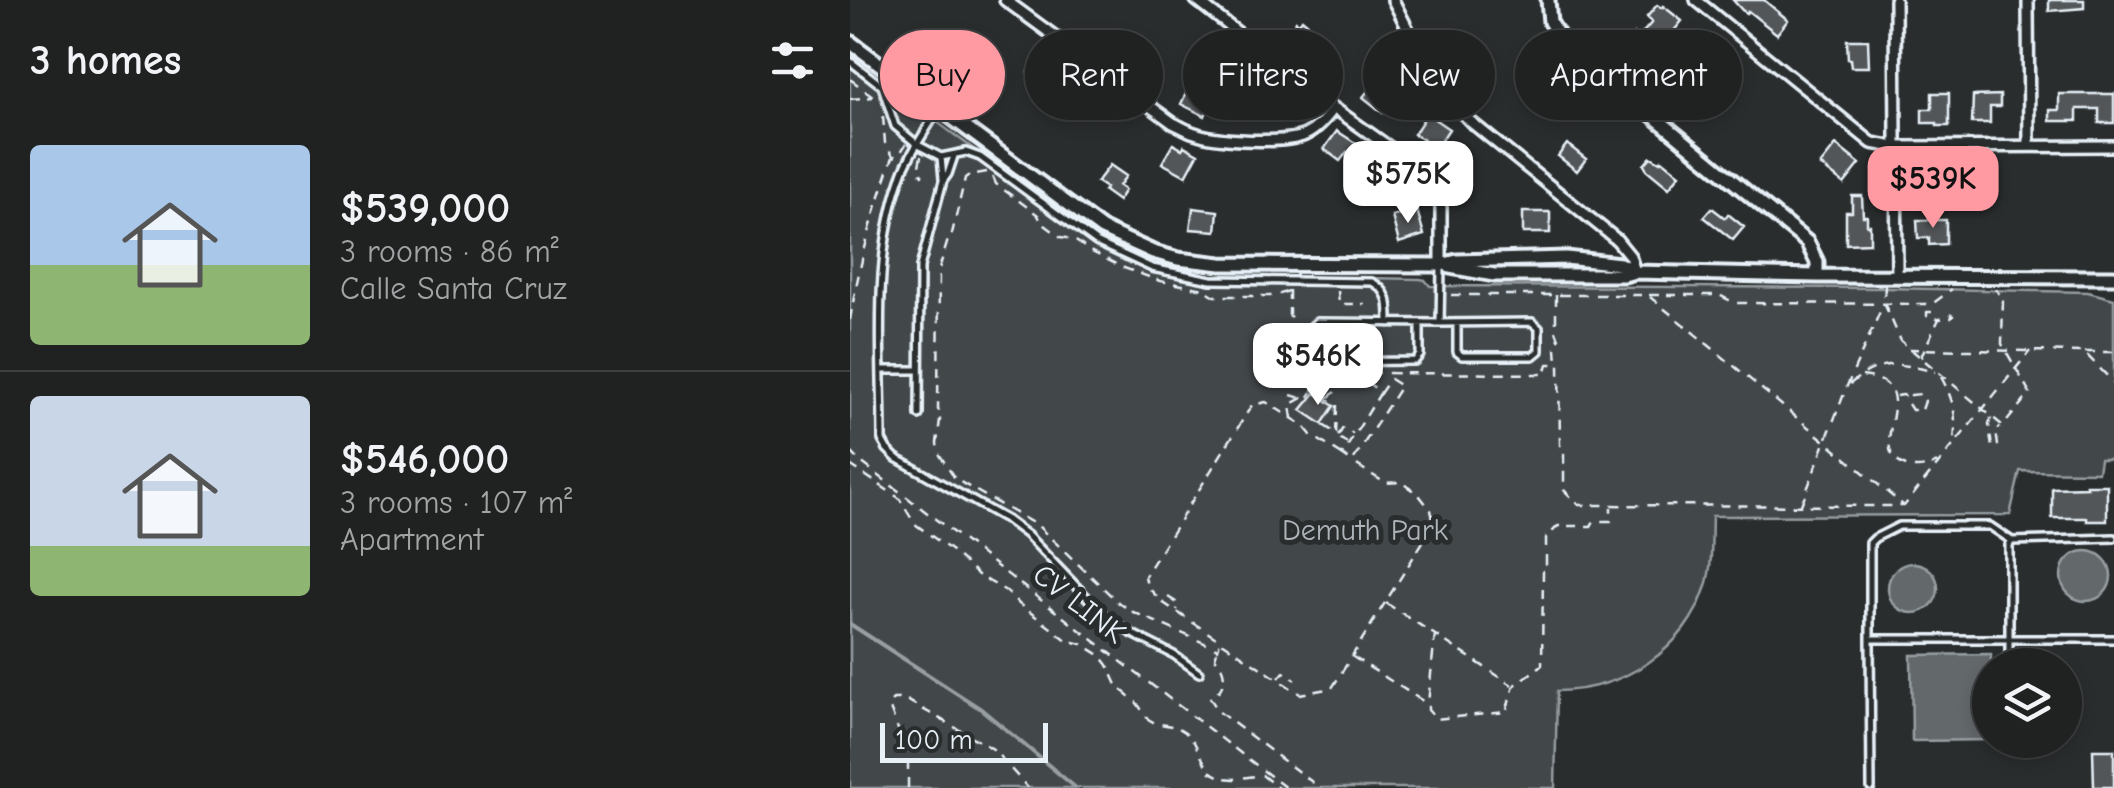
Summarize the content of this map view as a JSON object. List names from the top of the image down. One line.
{"streets":{"path":["CV LINK"]},"parks":["Demuth Park"],"scale_bar":"100 m","page":{"heading":"3 homes","chip":["Buy","Rent","Filters","New","Apartment"],"list":[{"name":"$539,000","note":"3 rooms · 86 m² · Calle Santa Cruz"},{"name":"$546,000","note":"3 rooms · 107 m² · Apartment"}],"price":["$575K","$539K","$546K"],"scale":"100 m"}}
